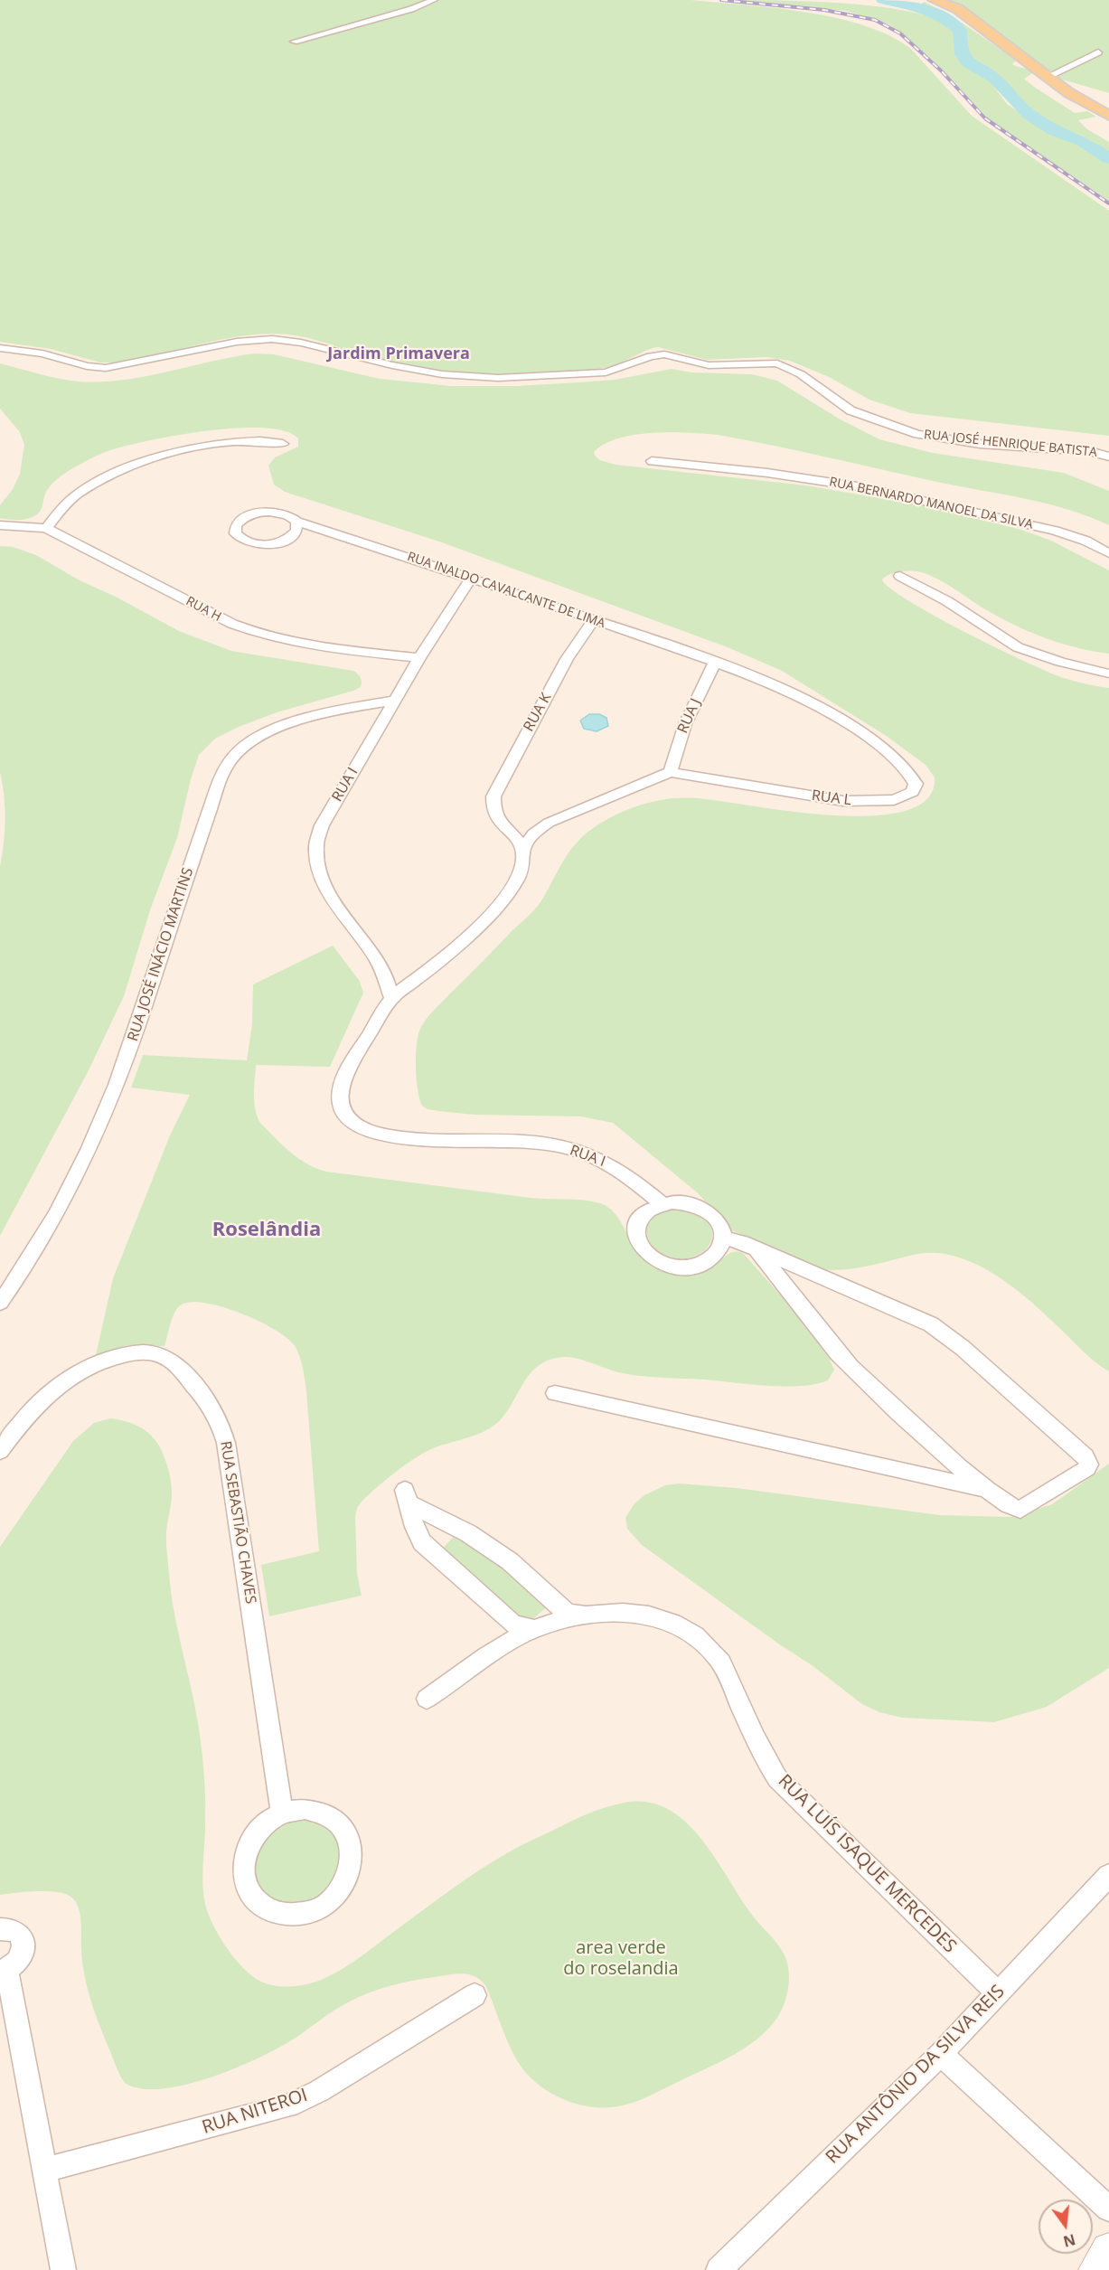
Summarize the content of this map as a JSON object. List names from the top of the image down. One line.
{"streets":{"street":["RUA JOSÉ HENRIQUE BATISTA","RUA BERNARDO MANOEL DA SILVA","RUA INALDO CAVALCANTE DE LIMA","RUA H","RUA K","RUA J","RUA I","RUA L","RUA JOSÉ INÁCIO MARTINS","RUA SEBASTIÃO CHAVES","RUA LUÍS ISAQUE MERCEDES","RUA ANTÔNIO DA SILVA REIS","RUA NITEROI"]},"crossings":[["RUA INALDO CAVALCANTE DE LIMA","RUA K"],["RUA INALDO CAVALCANTE DE LIMA","RUA J"],["RUA INALDO CAVALCANTE DE LIMA","RUA I"],["RUA INALDO CAVALCANTE DE LIMA","RUA L"],["RUA H","RUA I"],["RUA J","RUA L"],["RUA I","RUA JOSÉ INÁCIO MARTINS"],["RUA LUÍS ISAQUE MERCEDES","RUA ANTÔNIO DA SILVA REIS"]],"districts":["Jardim Primavera","Roselândia"],"parks":["area verde do roselandia"],"north":"bottom"}
